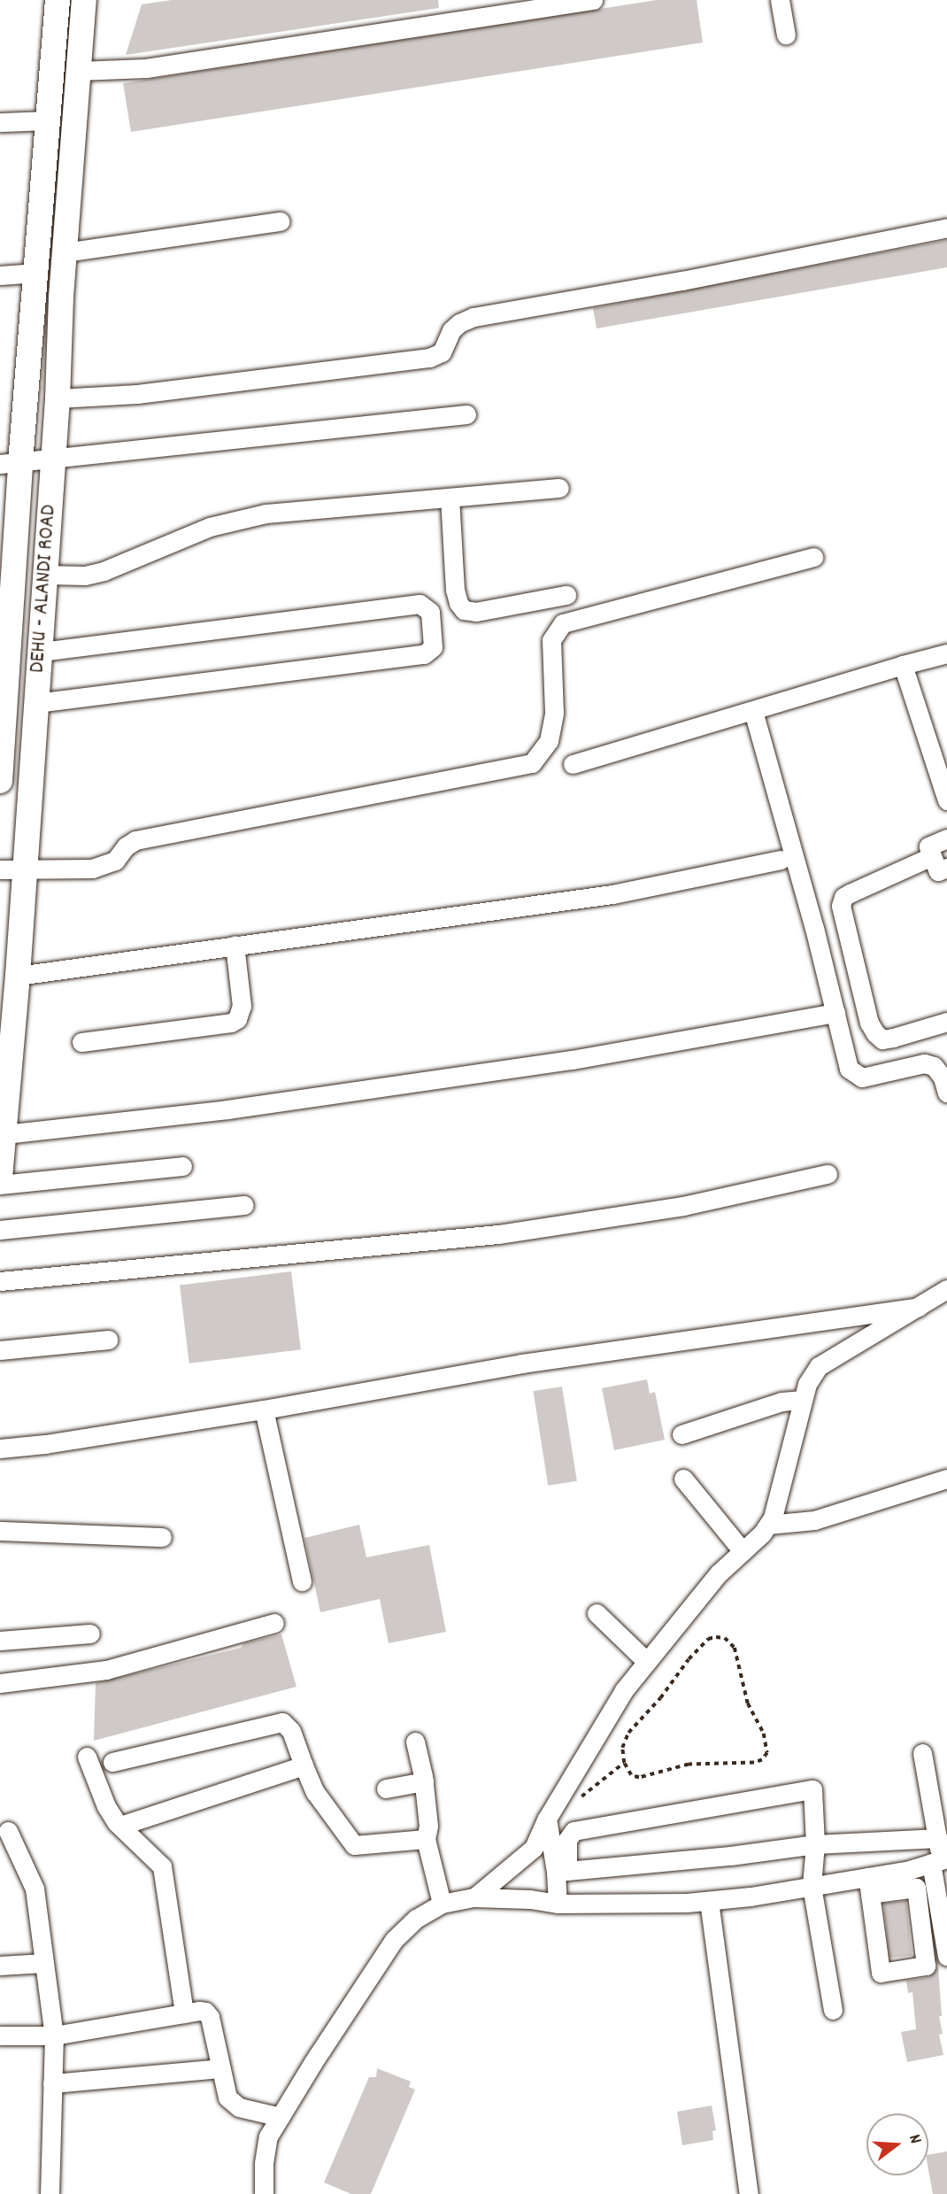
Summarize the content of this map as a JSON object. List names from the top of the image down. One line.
{"streets":{"main road":["DEHU - ALANDI ROAD"]},"north":"right"}
